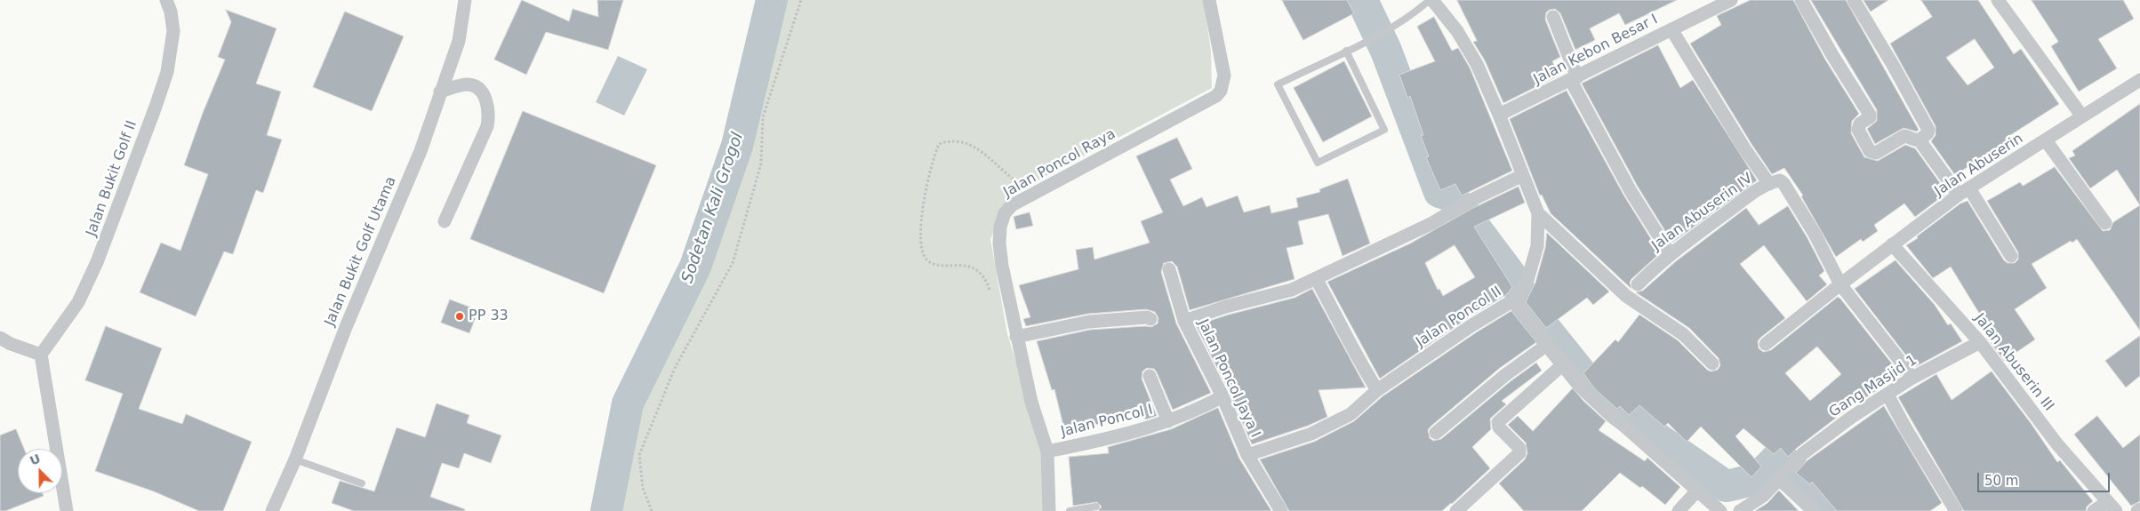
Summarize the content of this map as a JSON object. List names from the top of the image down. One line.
{"streets":{"street":["Jalan Kebon Besar I","Jalan Poncol Raya","Jalan Abuserin","Jalan Bukit Golf II","Jalan Abuserin IV","Jalan Bukit Golf Utama","Jalan Poncol II","Jalan Abuserin III","Jalan Poncol Jaya I","Gang Masjid 1","Jalan Poncol I"]},"crossings":[["Jalan Kebon Besar I","Jalan Poncol II"],["Jalan Poncol Raya","Jalan Poncol I"],["Jalan Abuserin","Jalan Abuserin IV"],["Jalan Abuserin","Jalan Abuserin III"],["Jalan Poncol II","Jalan Poncol Jaya I"],["Jalan Abuserin III","Gang Masjid 1"],["Jalan Poncol Jaya I","Jalan Poncol I"]],"water":["Sodetan Kali Grogol"],"places":["PP 33"],"scale_bar":"50 m","north":"top left"}
